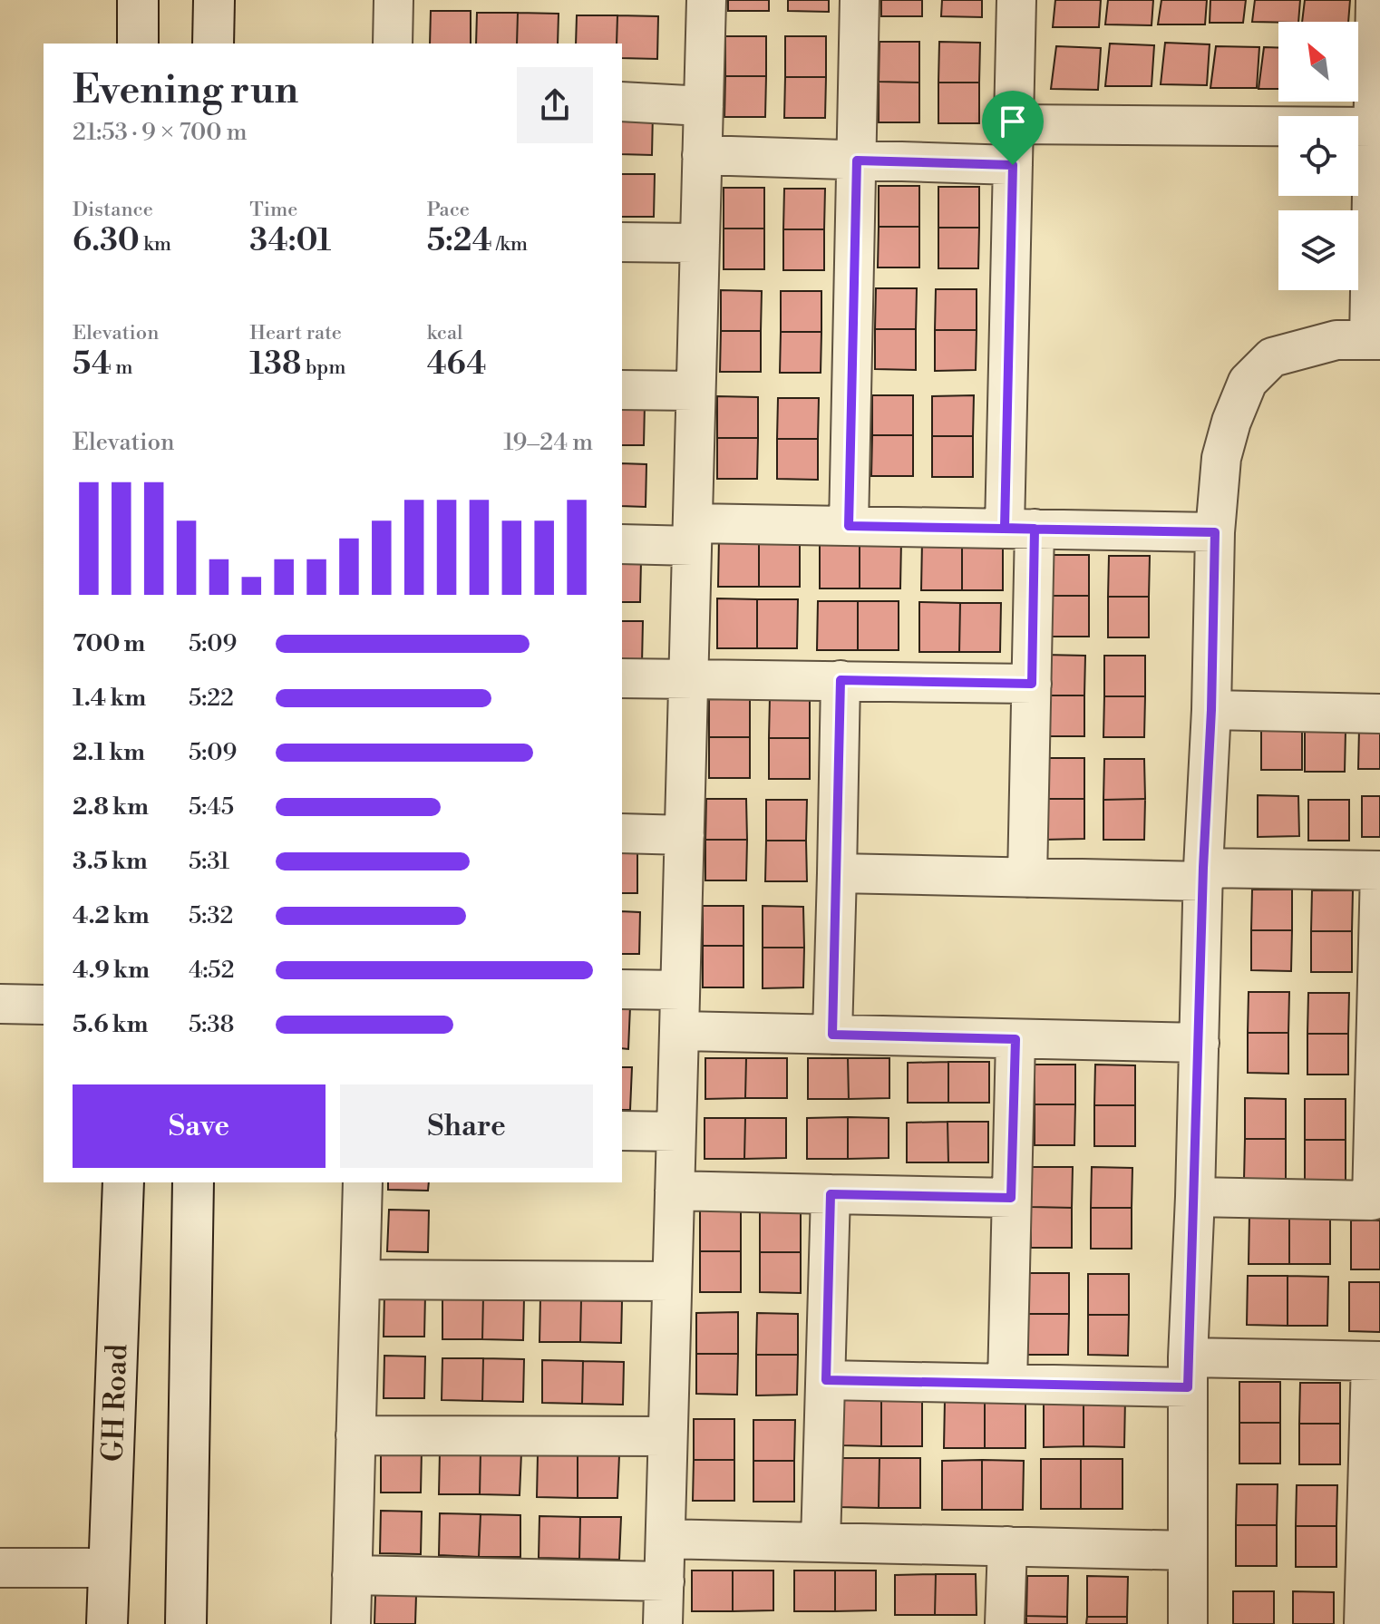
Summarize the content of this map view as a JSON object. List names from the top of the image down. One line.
{"streets":{"main road":["GH Road"]},"north":"top left","page":{"heading":["Evening run","21:53 · 9 × 700 m"],"stats":[["Distance","6.30 km"],["Time","34:01"],["Pace","5:24 /km"],["Elevation","54 m"],["Heart rate","138 bpm"],["kcal","464"]],"chart":["Elevation","19–24 m"],"list":[{"name":"700 m","note":"5:09"},{"name":"1.4 km","note":"5:22"},{"name":"2.1 km","note":"5:09"},{"name":"2.8 km","note":"5:45"},{"name":"3.5 km","note":"5:31"},{"name":"4.2 km","note":"5:32"},{"name":"4.9 km","note":"4:52"},{"name":"5.6 km","note":"5:38"}],"buttons":["Save","Share"]}}
